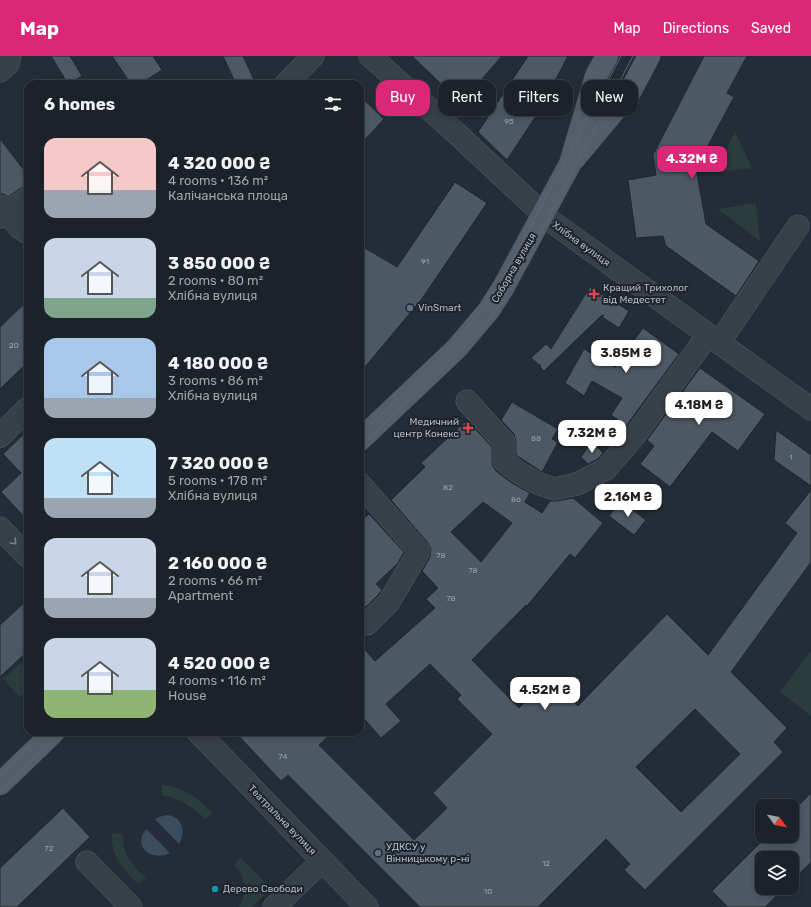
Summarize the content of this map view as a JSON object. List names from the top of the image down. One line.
{"streets":{"main road":["Соборна вулиця"],"street":["Хлібна вулиця","Театральна вулиця"]},"crossings":[["Хлібна вулиця","Соборна вулиця"]],"places":{"health":["Кращий Трихолог від Медестет","Медичний центр Конекс"],"other":["VinSmart","УДКСУ у Вінницькому р-ні","Дерево Свободи"]},"house_numbers":["95","91","20","88","1","82","86","78","78","78","74","72","12","10"],"north":"bottom right","page":{"header":"Map","nav":["Map","Directions","Saved"],"chip":["Buy","Rent","Filters","New"],"heading":"6 homes","list":[{"name":"4 320 000 ₴","note":"4 rooms · 136 m² · Калічанська площа"},{"name":"3 850 000 ₴","note":"2 rooms · 80 m² · Хлібна вулиця"},{"name":"4 180 000 ₴","note":"3 rooms · 86 m² · Хлібна вулиця"},{"name":"7 320 000 ₴","note":"5 rooms · 178 m² · Хлібна вулиця"},{"name":"2 160 000 ₴","note":"2 rooms · 66 m² · Apartment"},{"name":"4 520 000 ₴","note":"4 rooms · 116 m² · House"}],"price":["4.32M ₴","3.85M ₴","4.18M ₴","7.32M ₴","2.16M ₴","4.52M ₴"]}}
